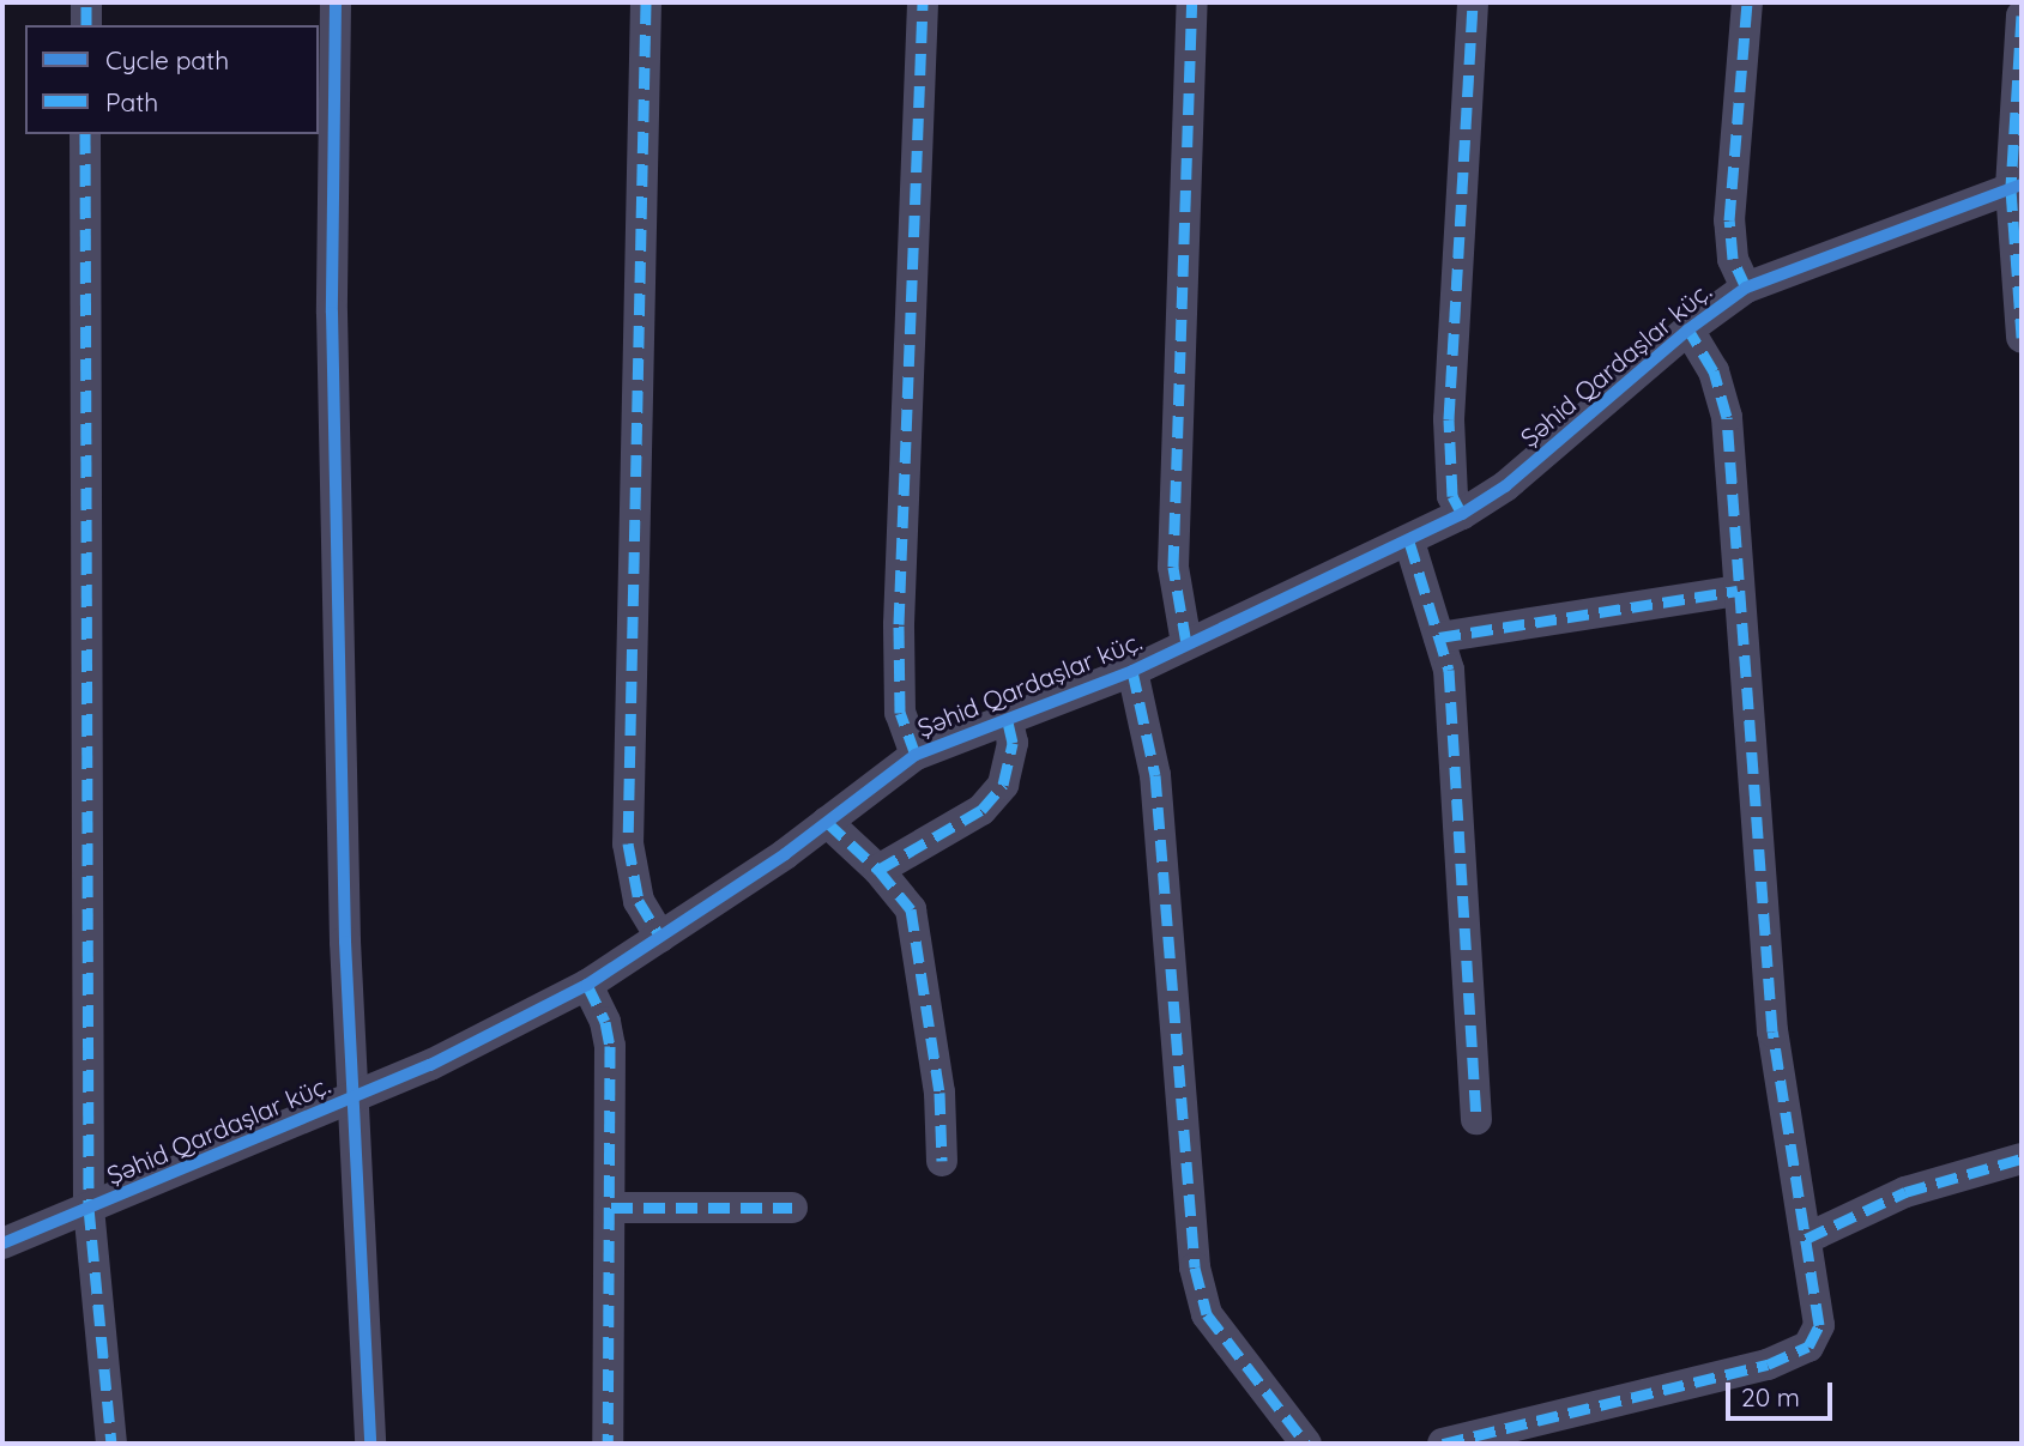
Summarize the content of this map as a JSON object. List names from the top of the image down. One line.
{"streets":{"street":["Şəhid Qardaşlar küç."]},"legend":["Cycle path","Path"],"scale_bar":"20 m"}
